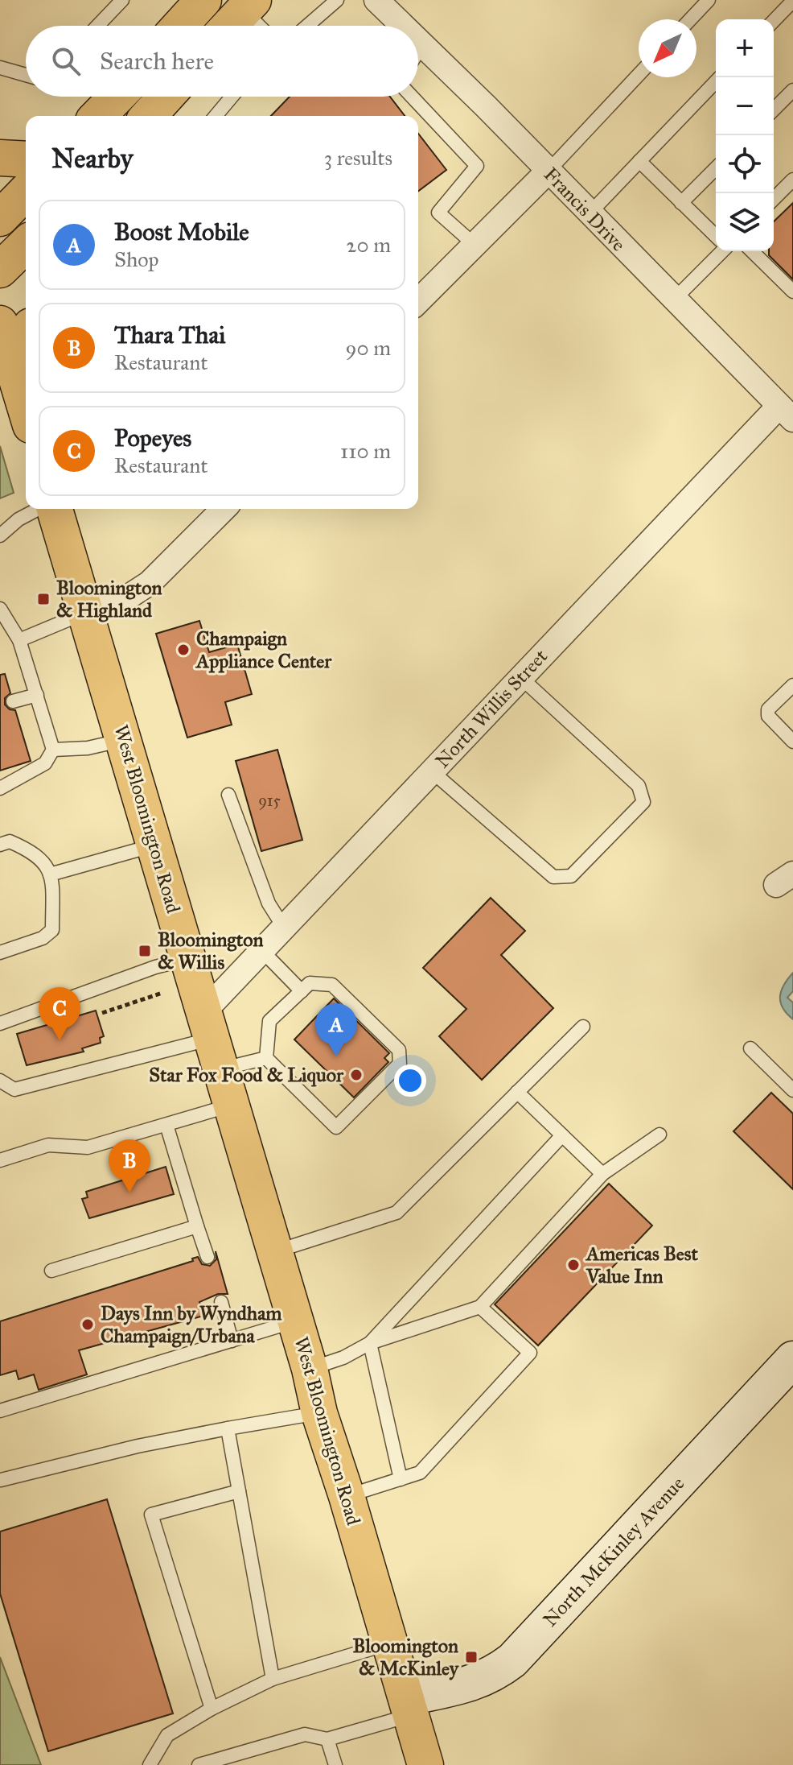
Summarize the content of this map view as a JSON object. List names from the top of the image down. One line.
{"streets":{"main road":["West Bloomington Road"],"street":["Francis Drive","North Willis Street","North McKinley Avenue"]},"crossings":[["Francis Drive","North Willis Street"],["North Willis Street","West Bloomington Road"],["West Bloomington Road","North McKinley Avenue"]],"places":{"transit":["Bloomington & Highland","Bloomington & Willis","Bloomington & McKinley"],"other":["Champaign Appliance Center","Star Fox Food & Liquor","Americas Best Value Inn","Days Inn by Wyndham Champaign/Urbana"]},"house_numbers":["915"],"north":"bottom left","page":{"map_buttons":["+","−"],"search":"Search here","heading":["Nearby","3 results"],"list":[{"mark":"A","name":"Boost Mobile","note":"Shop","value":"20 m"},{"mark":"B","name":"Thara Thai","note":"Restaurant","value":"90 m"},{"mark":"C","name":"Popeyes","note":"Restaurant","value":"110 m"}],"pins":["C","A","B"]}}
